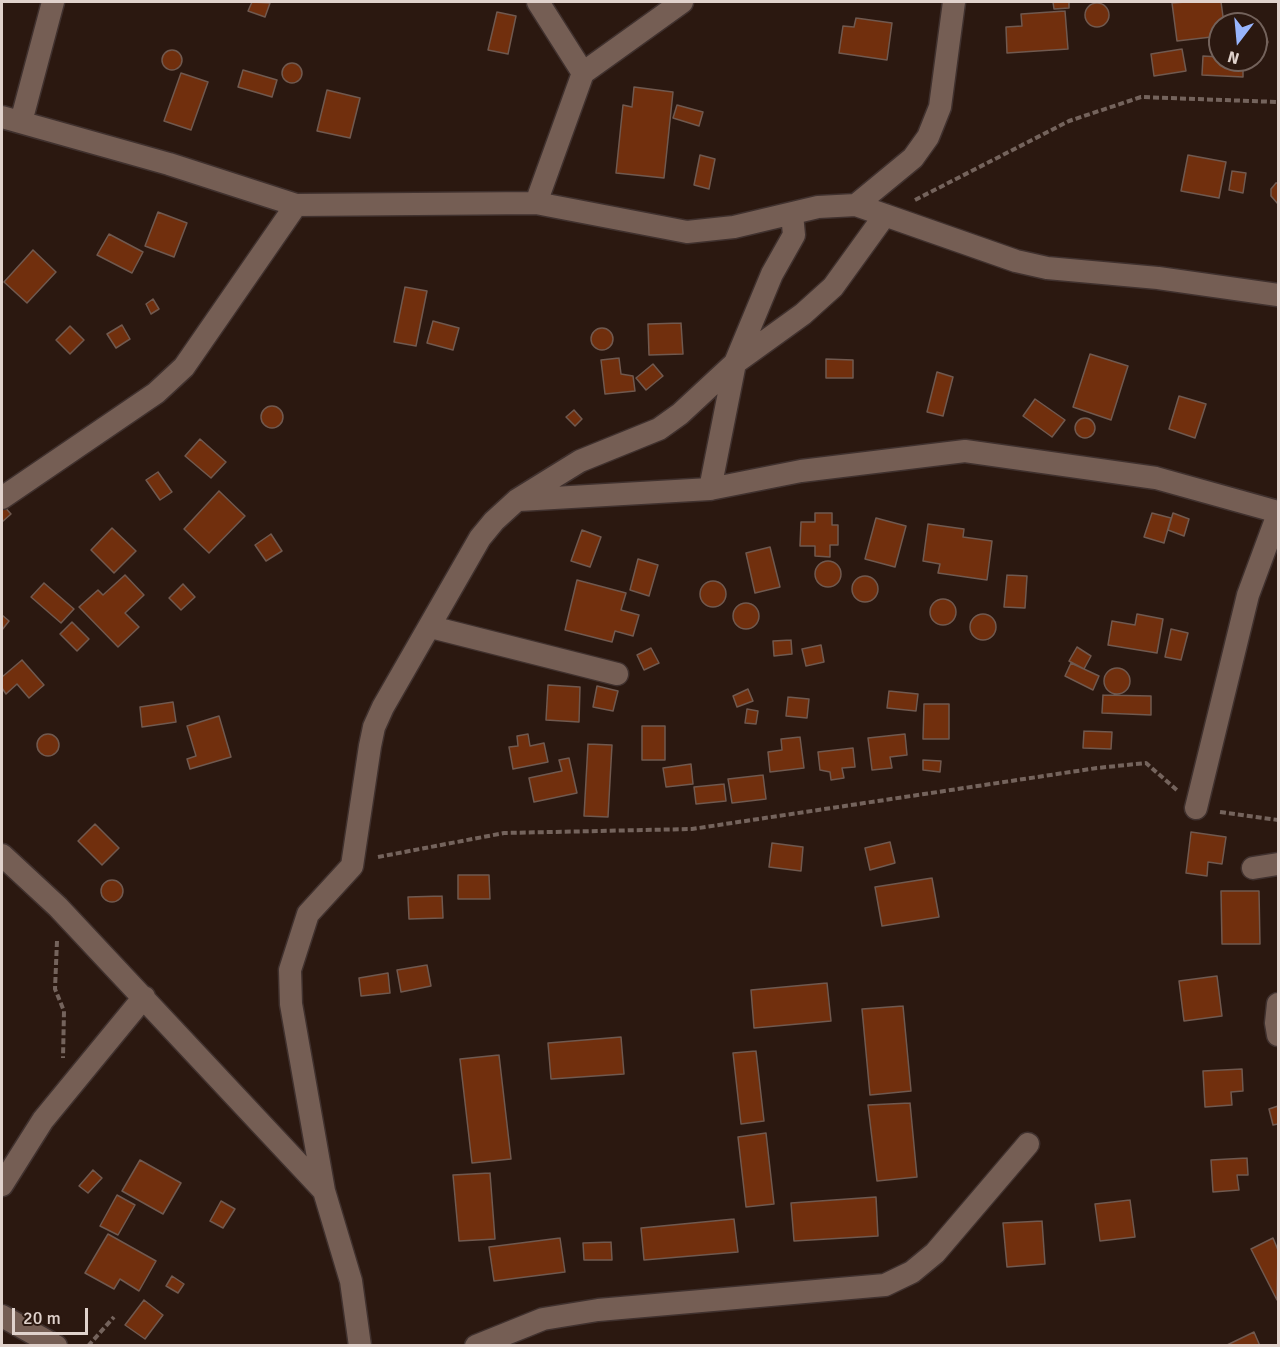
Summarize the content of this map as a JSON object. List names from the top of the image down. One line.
{"scale_bar":"20 m","north":"bottom"}
